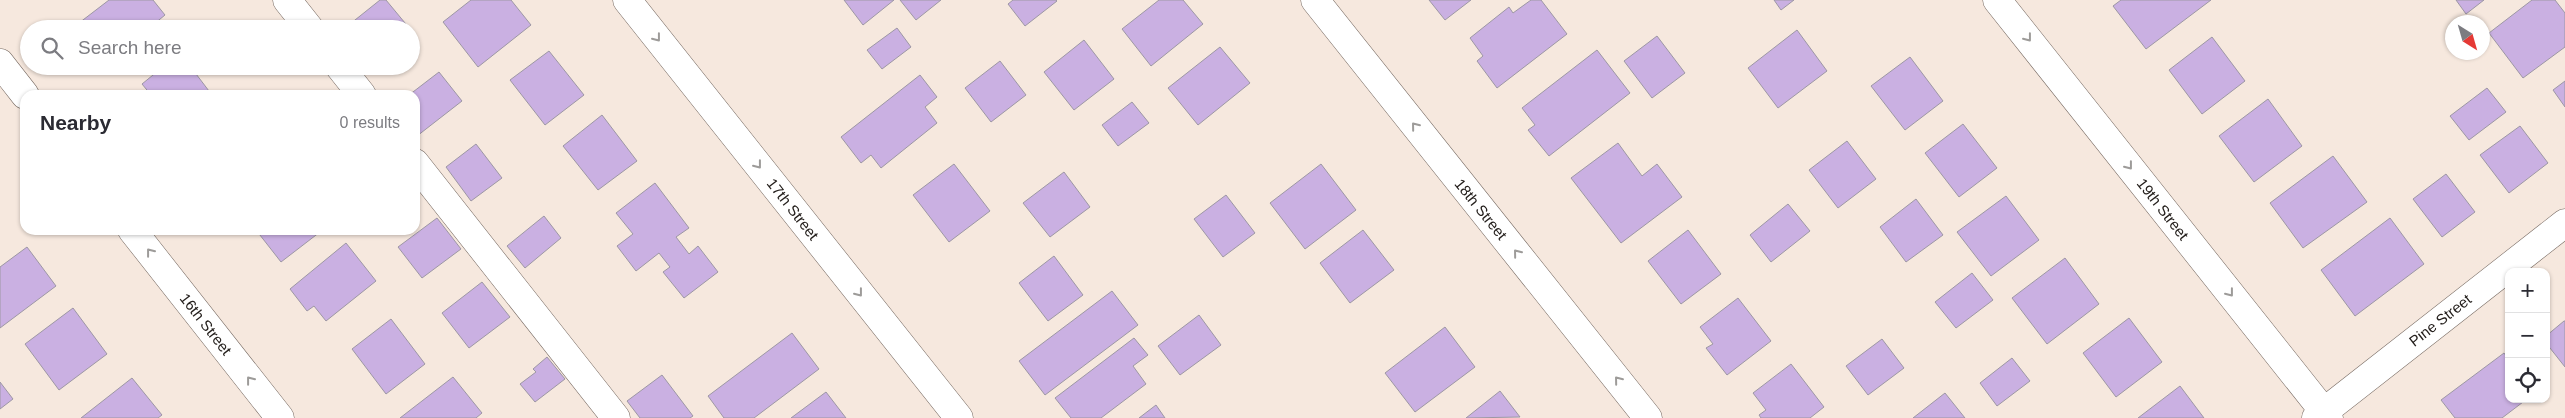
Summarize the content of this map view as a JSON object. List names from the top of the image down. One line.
{"streets":{"street":["17th Street","18th Street","19th Street","Pine Street","16th Street"]},"crossings":[["19th Street","Pine Street"]],"one_way":["17th Street","18th Street","19th Street","16th Street"],"north":"bottom right","page":{"search":"Search here","heading":["Nearby","0 results"],"map_buttons":["+","−"]}}
